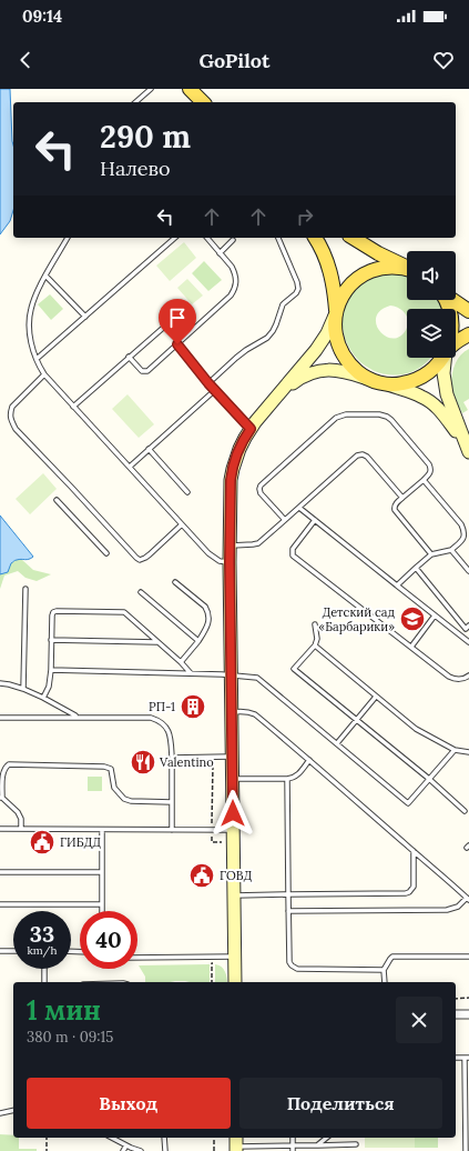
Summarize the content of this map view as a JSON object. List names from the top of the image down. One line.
{"places":{"school or university":["Детский сад «Барбарики»"],"building":["РП-1"],"restaurant":["Valentino"],"public building":["ГИБДД","ГОВД"]},"page":{"status":"09:14","header":"GoPilot","turn":["290 m","Налево"],"speed":"33 km/h","limit":"40","heading":["1 мин","380 m · 09:15"],"buttons":["Выход","Поделиться"]}}
